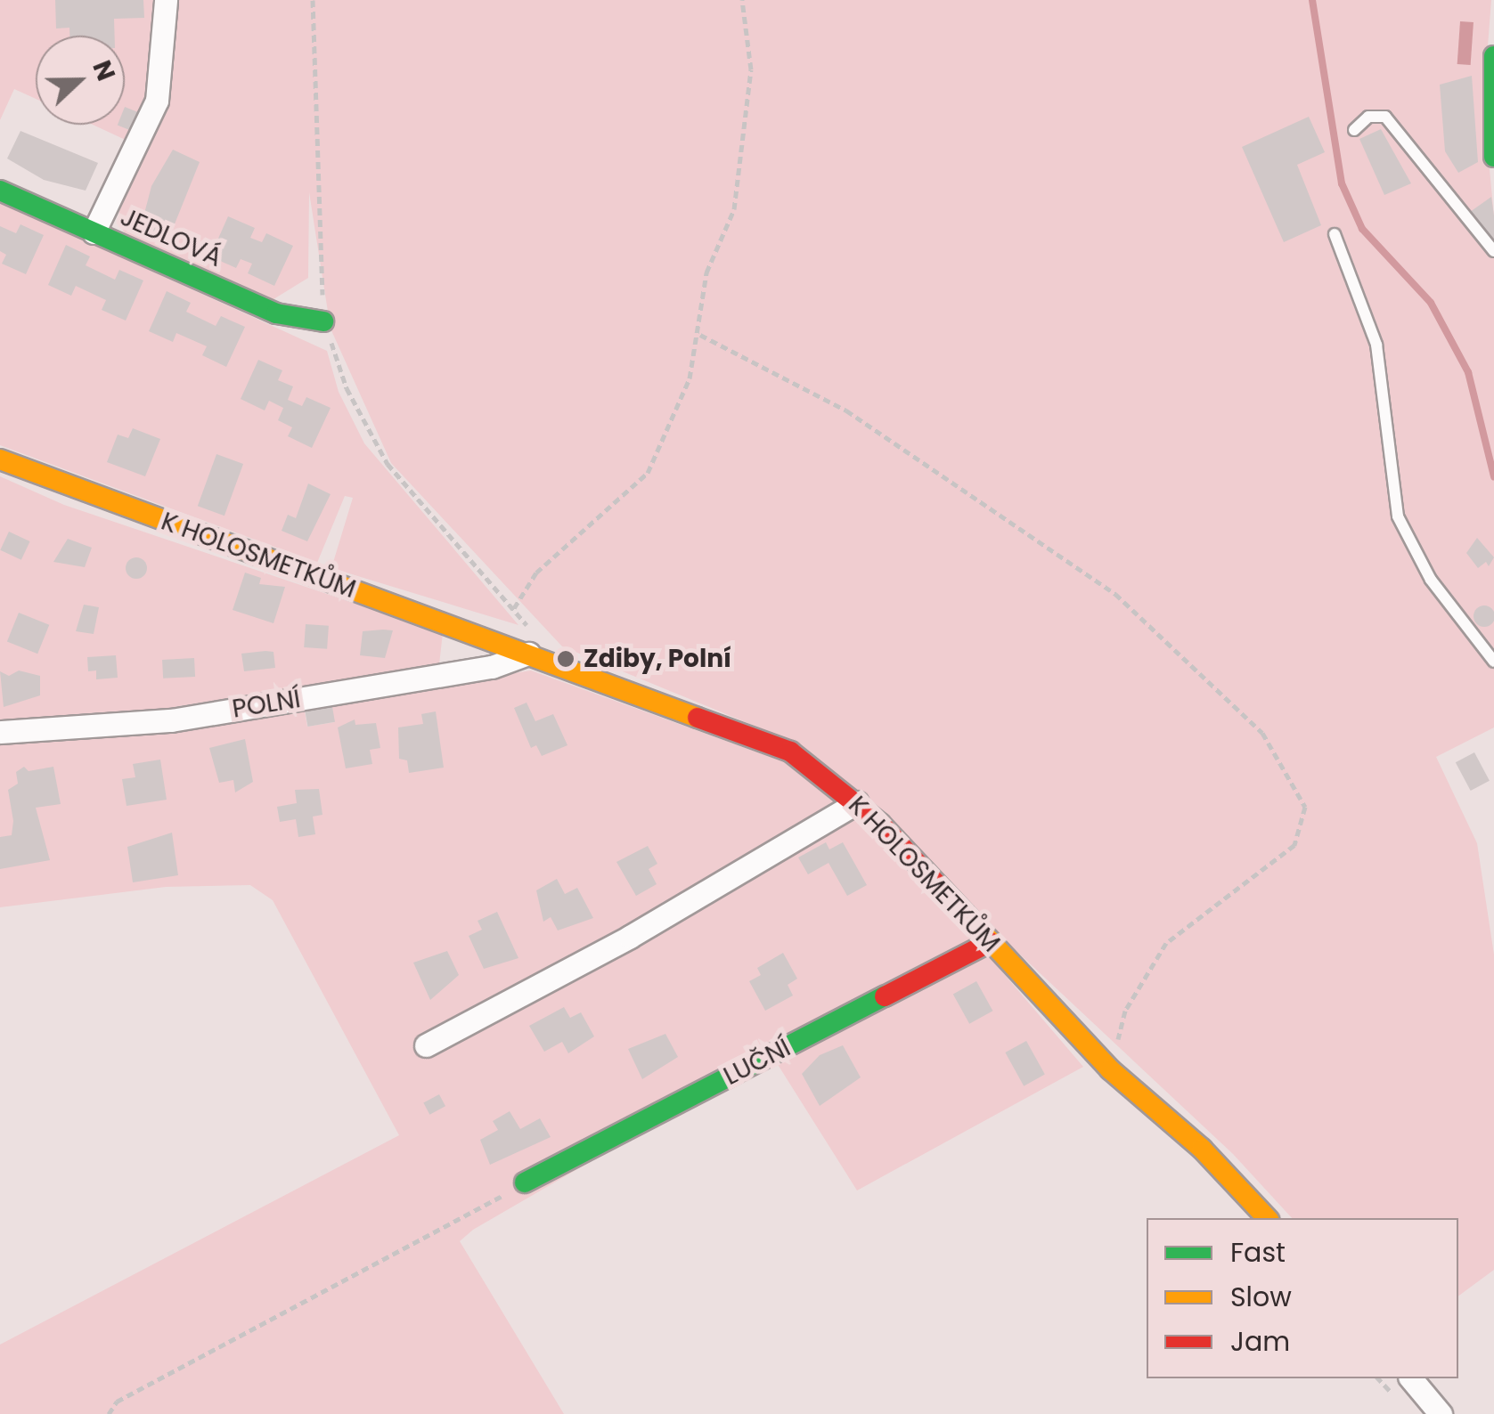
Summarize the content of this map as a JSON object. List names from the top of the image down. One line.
{"streets":{"street":["JEDLOVÁ","K HOLOSMETKŮM","POLNÍ","LUČNÍ"]},"crossings":[["K HOLOSMETKŮM","POLNÍ"],["K HOLOSMETKŮM","LUČNÍ"]],"places":["Zdiby, Polní"],"legend":["Fast","Slow","Jam"],"north":"right"}
